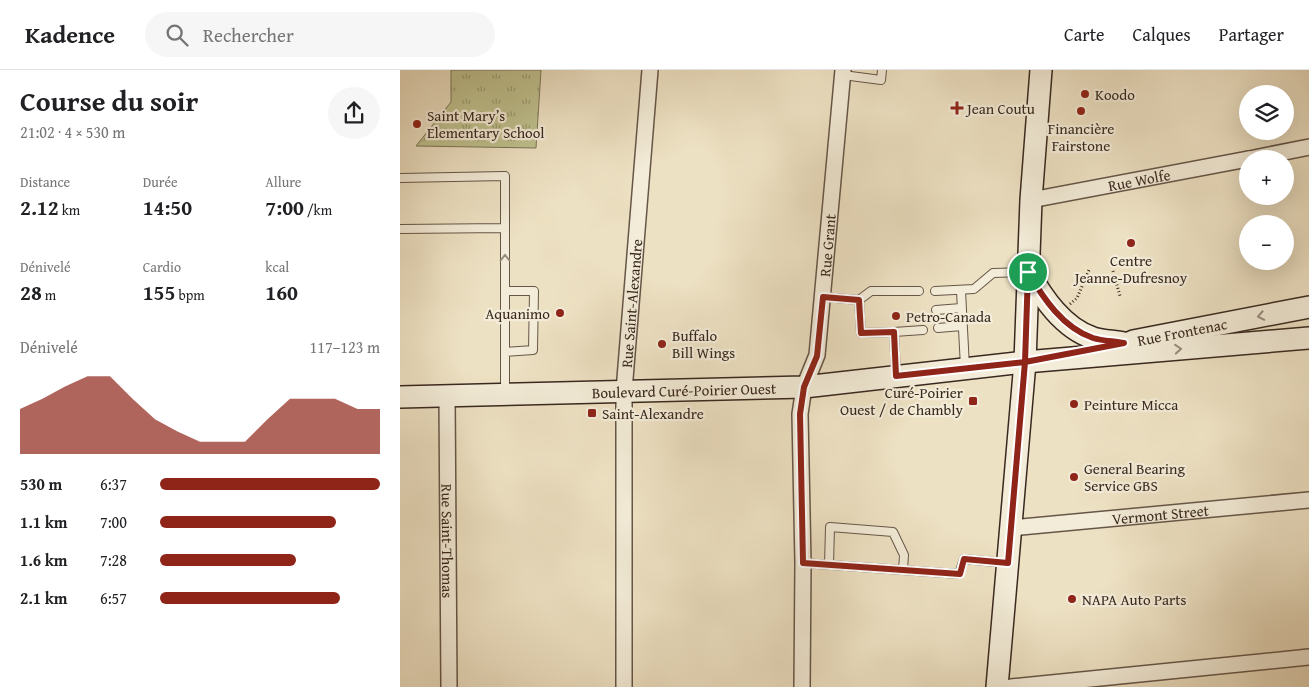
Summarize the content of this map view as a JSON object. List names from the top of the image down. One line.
{"streets":{"main road":["Rue Frontenac","Boulevard Curé-Poirier Ouest"],"street":["Rue Wolfe","Rue Grant","Rue Saint-Alexandre","Vermont Street","Rue Saint-Thomas"]},"crossings":[["Rue Grant","Boulevard Curé-Poirier Ouest"],["Rue Saint-Alexandre","Boulevard Curé-Poirier Ouest"],["Rue Frontenac","Boulevard Curé-Poirier Ouest"],["Boulevard Curé-Poirier Ouest","Rue Saint-Thomas"]],"places":{"other":["Koodo","Financière Fairstone","Saint Mary’s Elementary School","Centre Jeanne-Dufresnoy","Aquanimo","Petro-Canada","Buffalo Bill Wings","Peinture Micca","General Bearing Service GBS","NAPA Auto Parts"],"health":["Jean Coutu"],"transit":["Curé-Poirier Ouest / de Chambly","Saint-Alexandre"]},"page":{"header":"Kadence","search":"Rechercher","nav":["Carte","Calques","Partager"],"heading":["Course du soir","21:02 · 4 × 530 m"],"map_buttons":["+","−"],"stats":[["Distance","2.12 km"],["Durée","14:50"],["Allure","7:00 /km"],["Dénivelé","28 m"],["Cardio","155 bpm"],["kcal","160"]],"chart":["Dénivelé","117–123 m"],"list":[{"name":"530 m","note":"6:37"},{"name":"1.1 km","note":"7:00"},{"name":"1.6 km","note":"7:28"},{"name":"2.1 km","note":"6:57"}]}}
